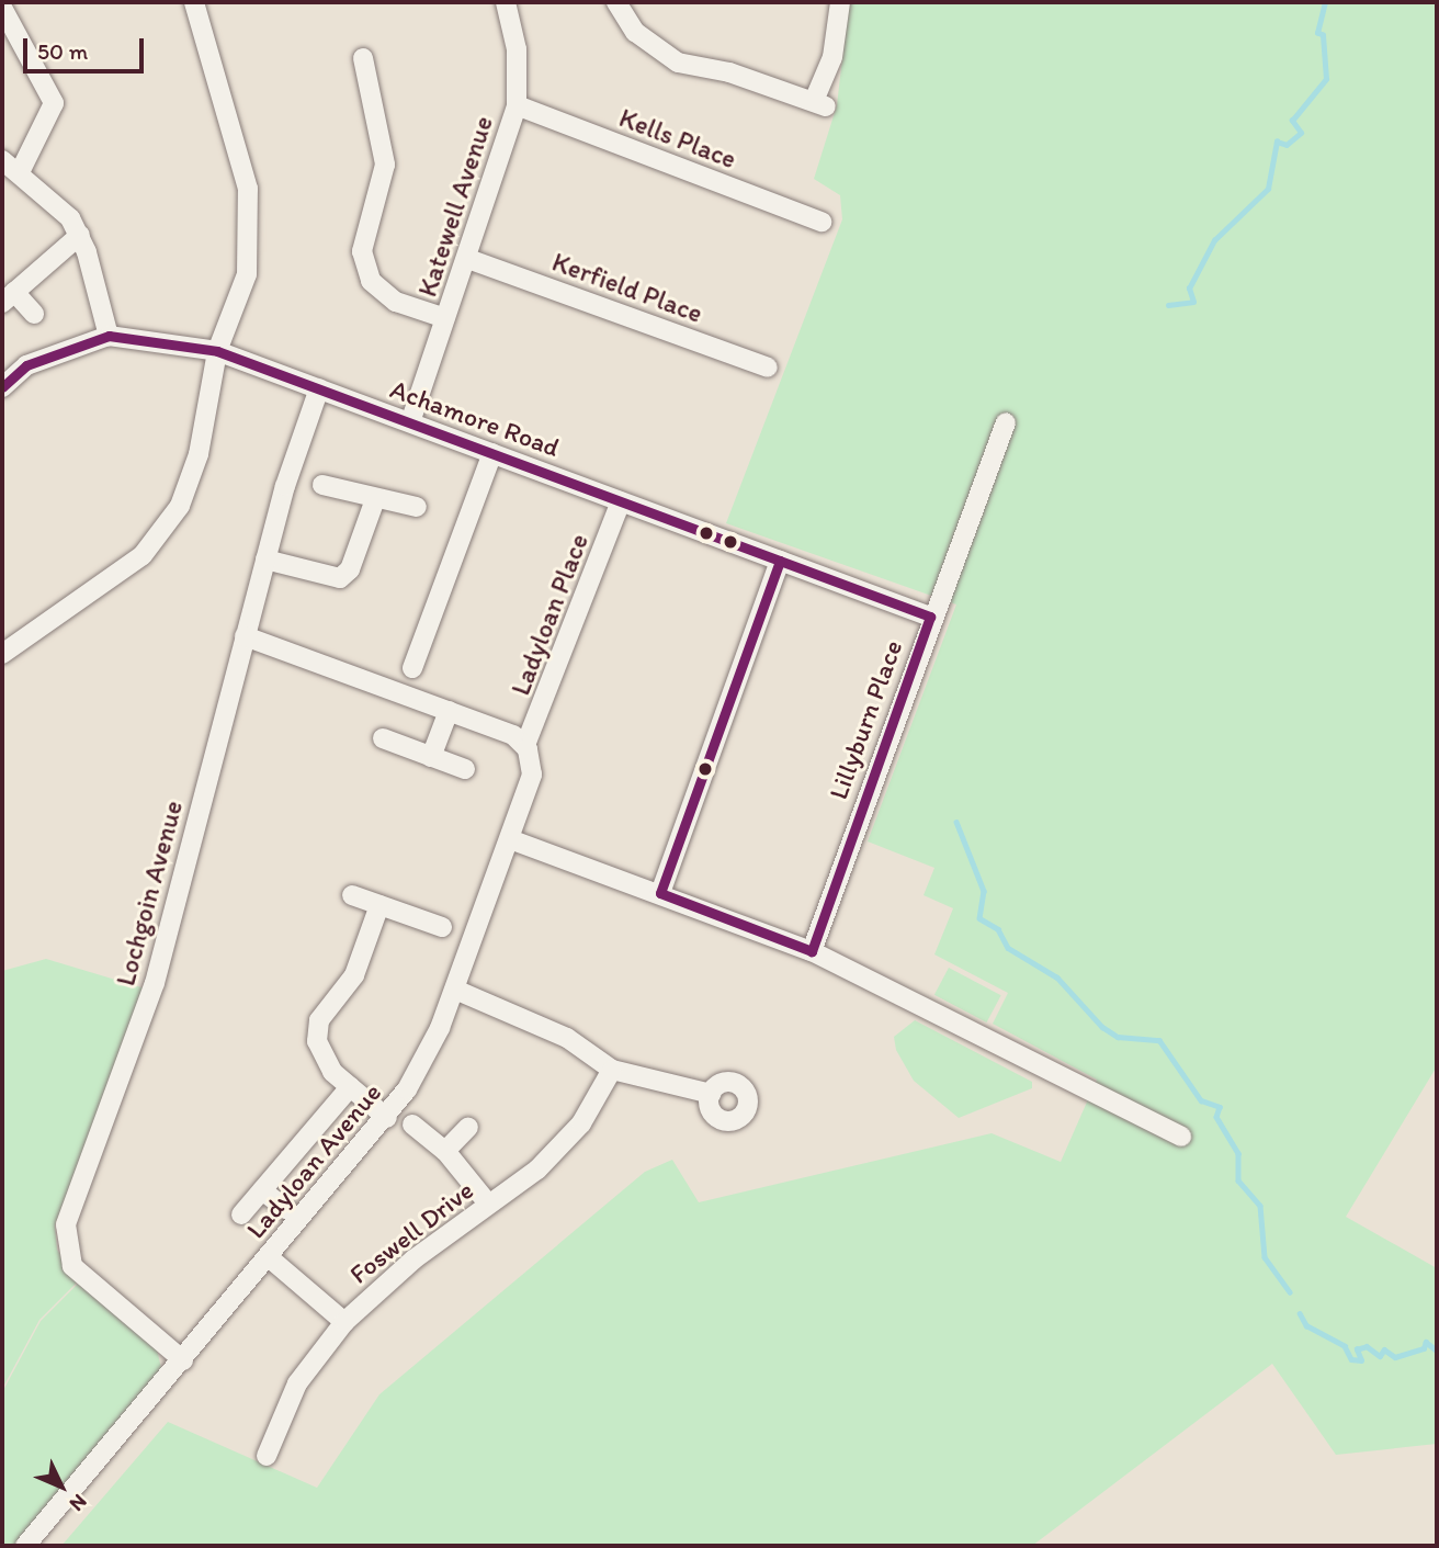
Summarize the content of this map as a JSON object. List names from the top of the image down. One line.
{"streets":{"street":["Kells Place","Katewell Avenue","Kerfield Place","Achamore Road","Ladyloan Place","Lillyburn Place","Lochgoin Avenue","Ladyloan Avenue","Foswell Drive"]},"crossings":[["Kells Place","Katewell Avenue"],["Katewell Avenue","Kerfield Place"],["Katewell Avenue","Achamore Road"],["Achamore Road","Ladyloan Place"],["Achamore Road","Lillyburn Place"],["Achamore Road","Lochgoin Avenue"],["Ladyloan Place","Ladyloan Avenue"],["Lochgoin Avenue","Ladyloan Avenue"]],"scale_bar":"50 m","north":"bottom right"}
